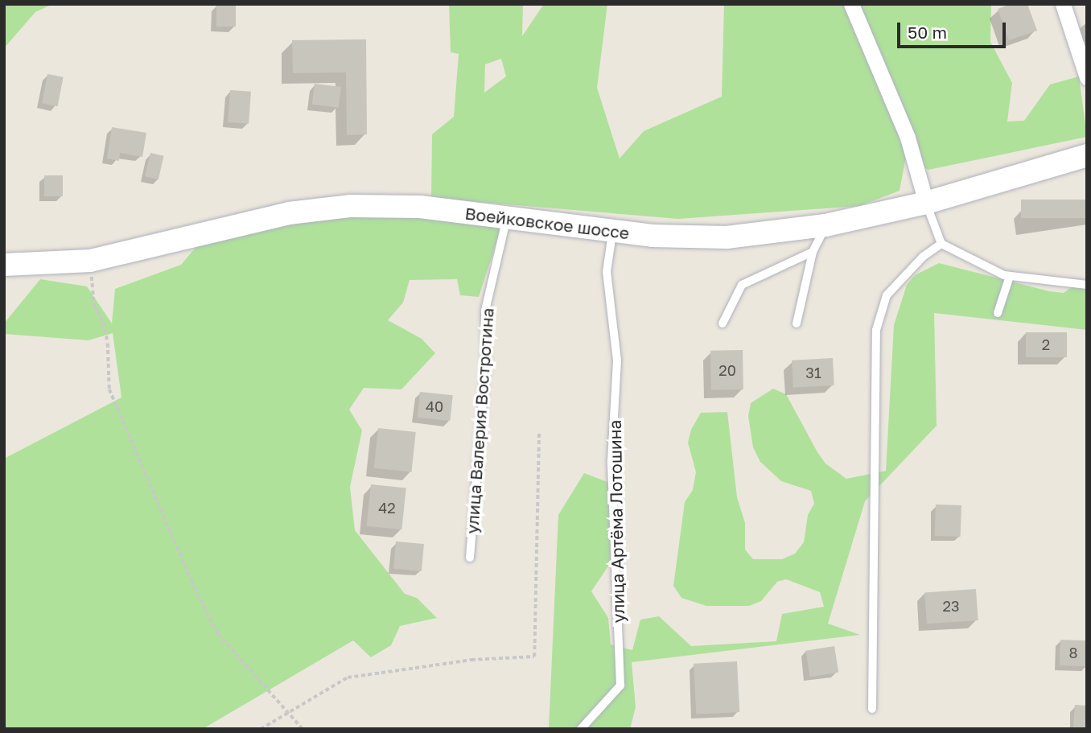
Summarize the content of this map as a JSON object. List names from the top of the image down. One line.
{"streets":{"street":["Воейковское шоссе"],"lane":["улица Валерия Востротина","улица Артёма Лотошина"]},"crossings":[["Воейковское шоссе","улица Валерия Востротина"],["Воейковское шоссе","улица Артёма Лотошина"]],"house_numbers":["2","20","31","40","42","23","8"],"scale_bar":"50 m"}
